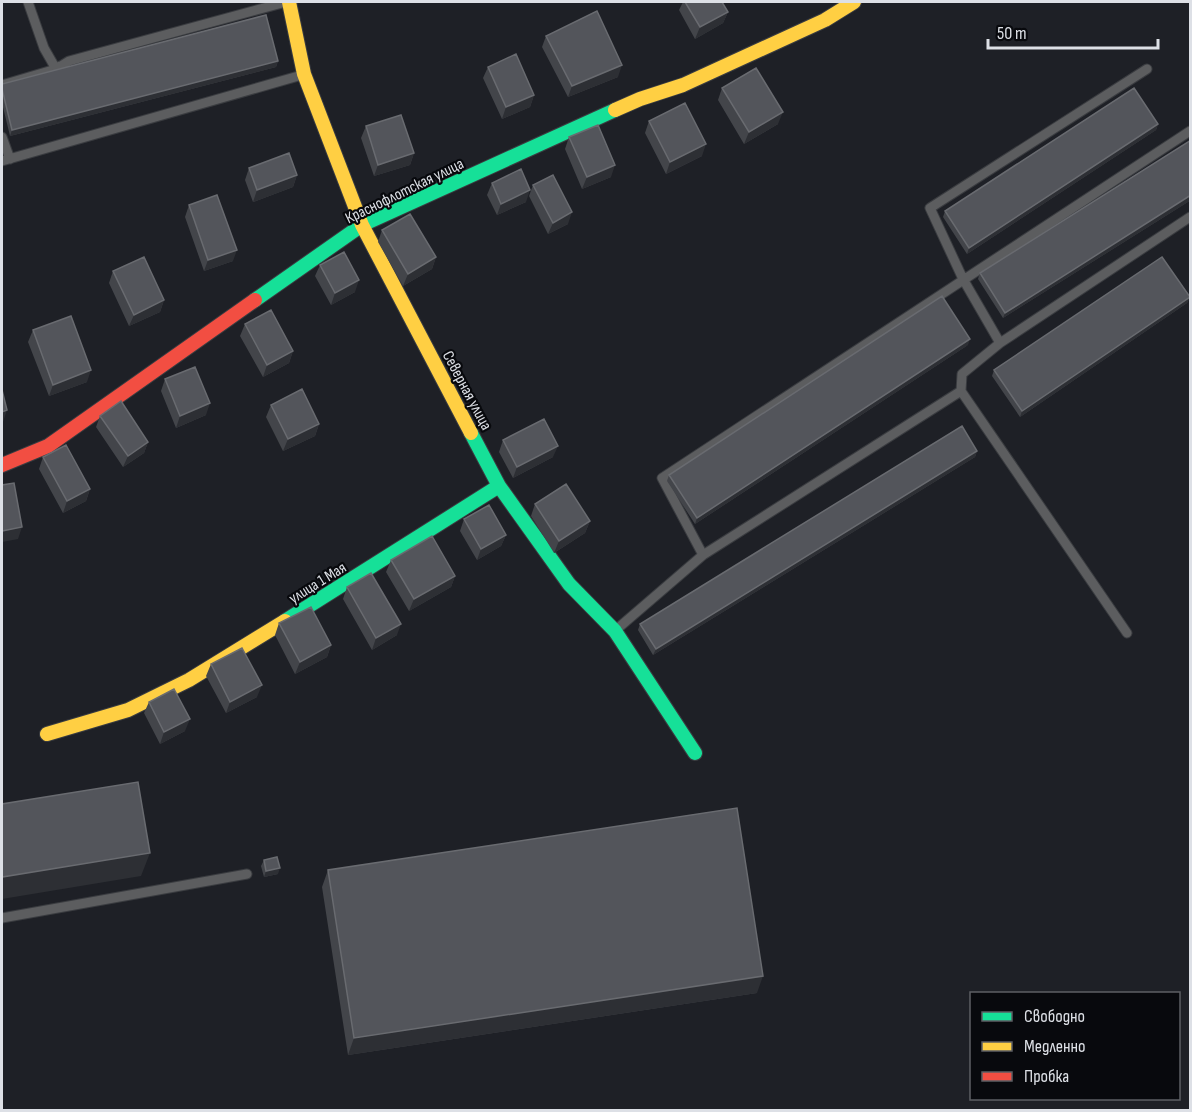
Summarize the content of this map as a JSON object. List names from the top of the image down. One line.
{"streets":{"street":["Краснофлотская улица","Северная улица","улица 1 Мая"]},"crossings":[["Краснофлотская улица","Северная улица"],["Северная улица","улица 1 Мая"]],"legend":["Свободно","Медленно","Пробка"],"scale_bar":"50 m"}
